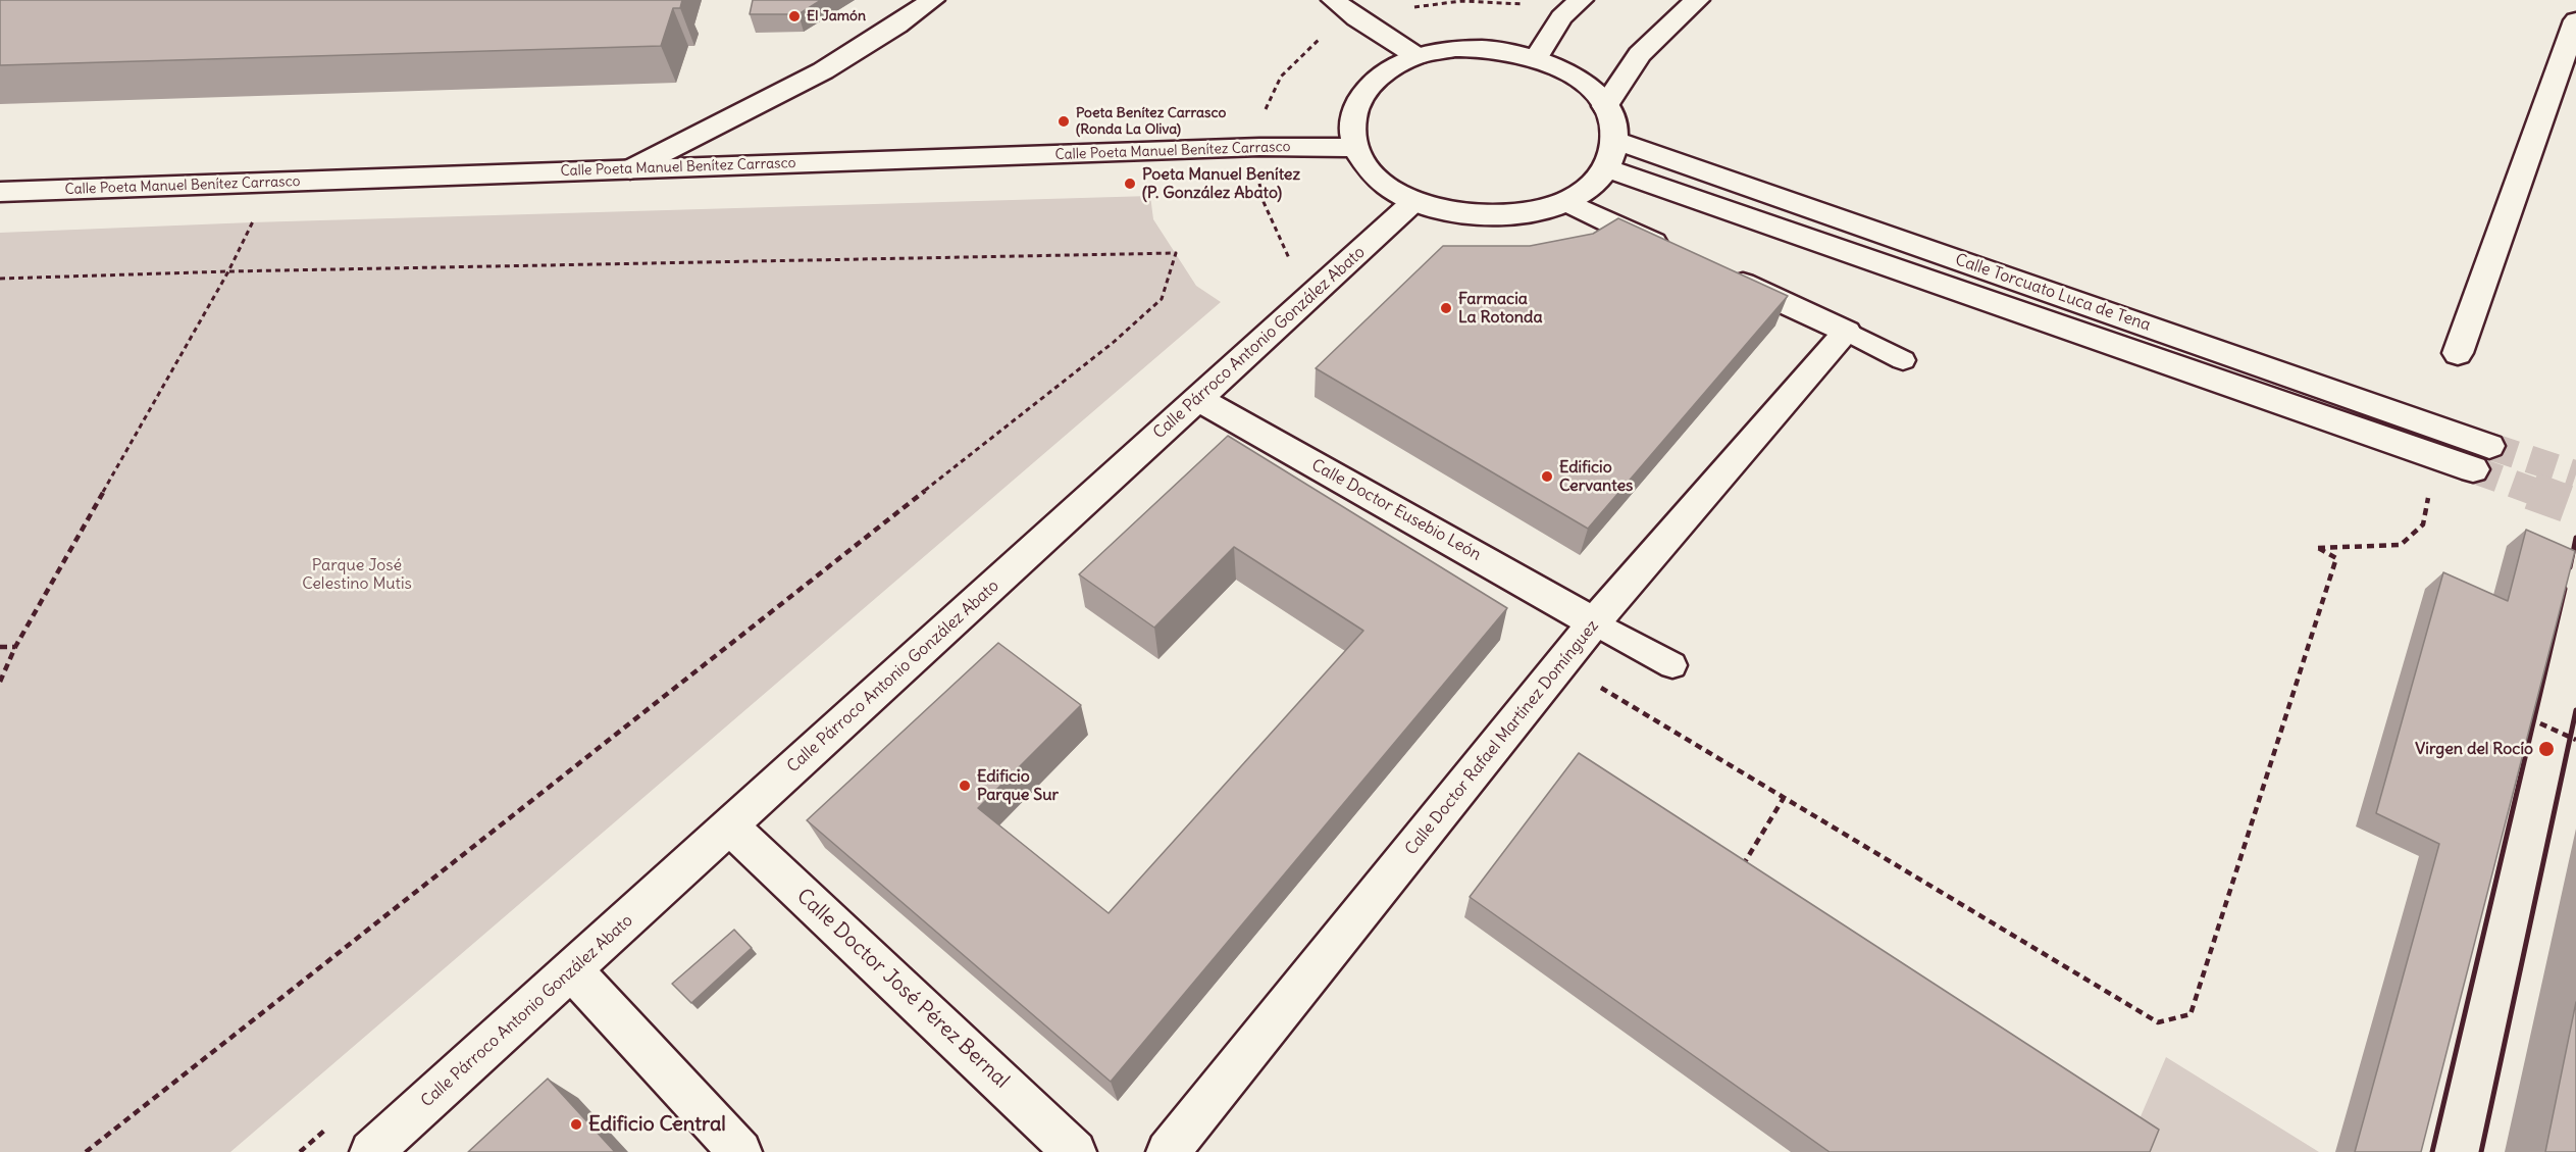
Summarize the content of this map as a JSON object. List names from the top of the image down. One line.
{"streets":{"street":["Calle Poeta Manuel Benítez Carrasco","Calle Torcuato Luca de Tena","Calle Párroco Antonio González Abato","Calle Doctor Eusebio León","Calle Doctor Rafael Martínez Domínguez","Calle Doctor José Pérez Bernal"]},"crossings":[["Calle Poeta Manuel Benítez Carrasco","Calle Torcuato Luca de Tena"],["Calle Poeta Manuel Benítez Carrasco","Calle Párroco Antonio González Abato"],["Calle Torcuato Luca de Tena","Calle Párroco Antonio González Abato"],["Calle Párroco Antonio González Abato","Calle Doctor Eusebio León"],["Calle Párroco Antonio González Abato","Calle Doctor José Pérez Bernal"],["Calle Doctor Eusebio León","Calle Doctor Rafael Martínez Domínguez"]],"parks":["Parque José Celestino Mutis"],"places":["El Jamón","Poeta Benítez Carrasco (Ronda La Oliva)","Poeta Manuel Benítez (P. González Abato)","Farmacia La Rotonda","Edificio Cervantes","Virgen del Rocío","Edificio Parque Sur","Edificio Central"]}
